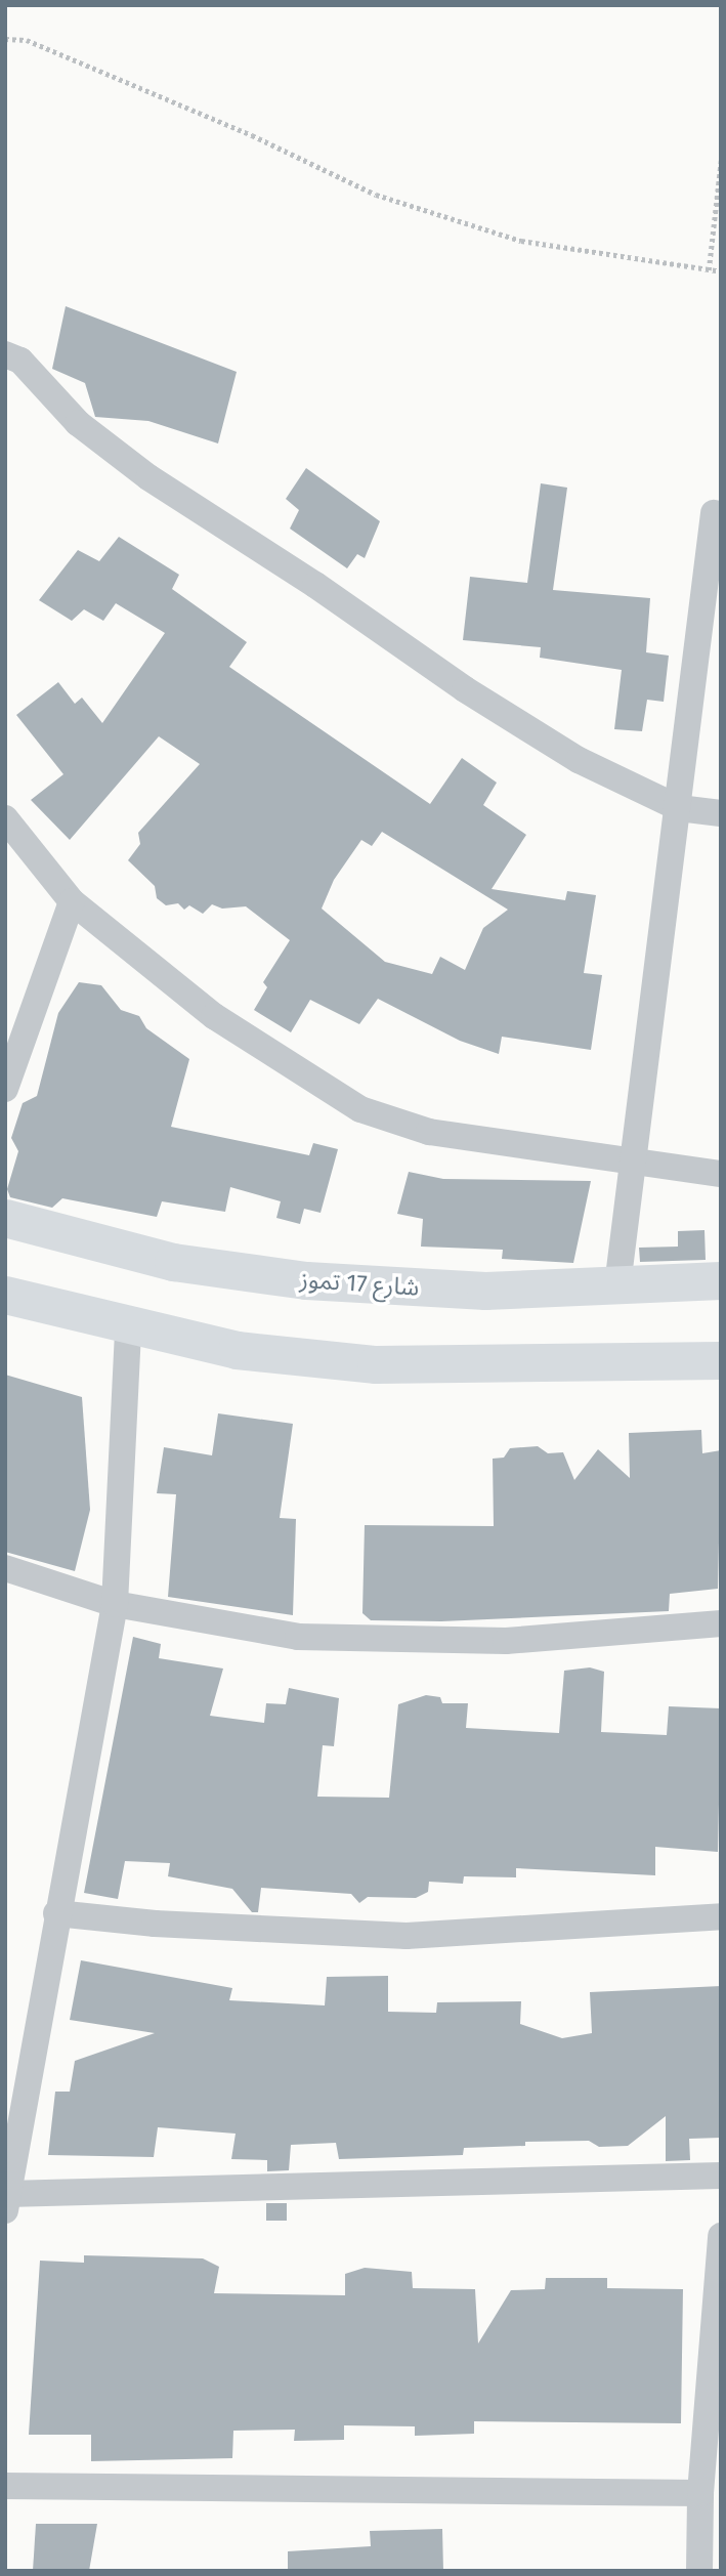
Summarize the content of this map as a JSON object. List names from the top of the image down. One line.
{"streets":{"main road":["شارع 17 تموز"]}}
